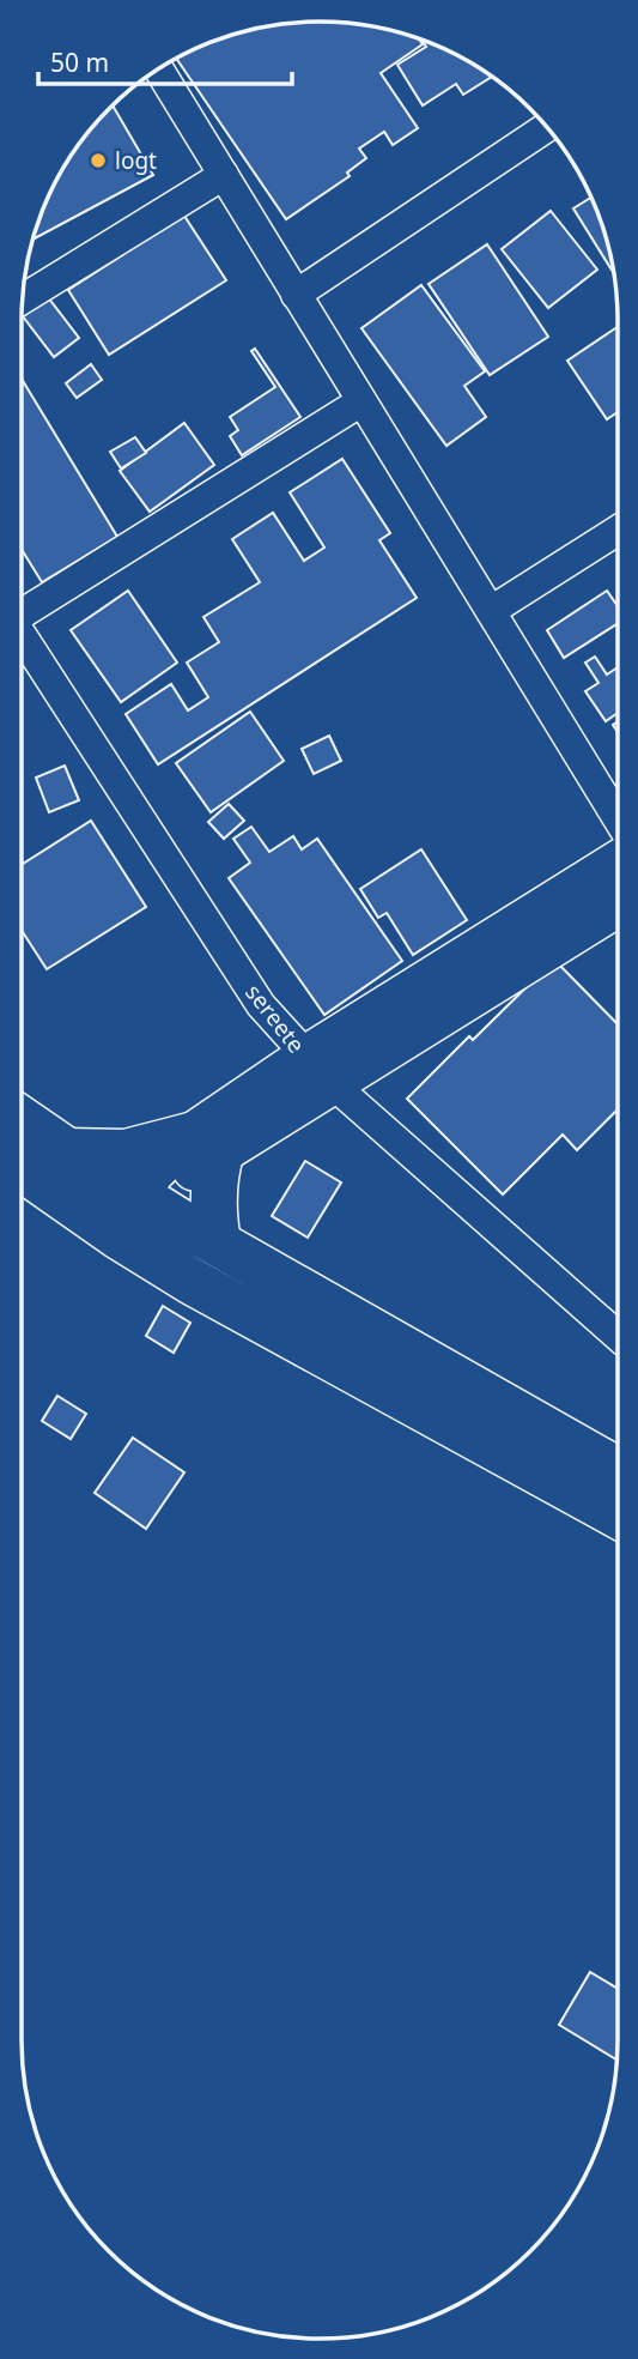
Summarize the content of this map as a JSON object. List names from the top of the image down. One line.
{"streets":{"street":["sereete"]},"places":["logt"],"scale_bar":"50 m"}
